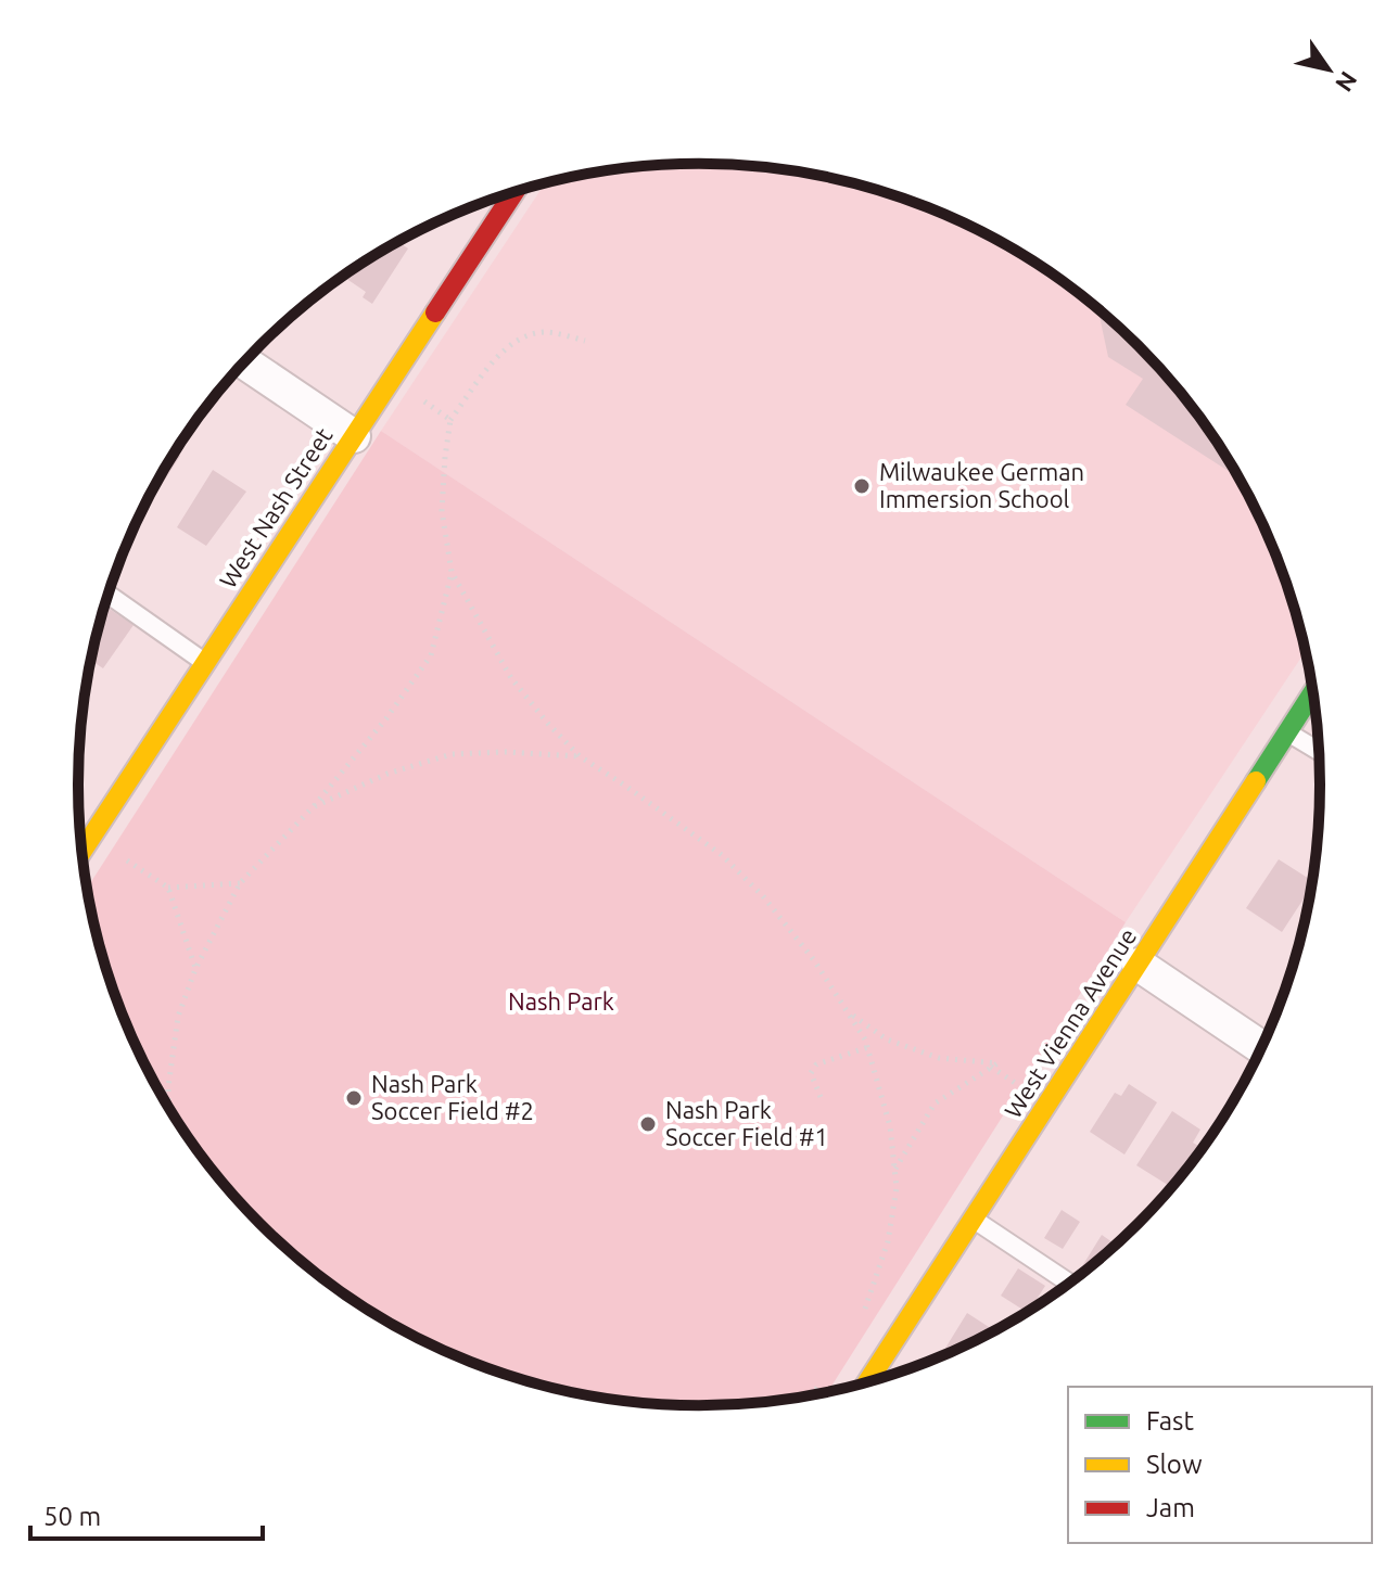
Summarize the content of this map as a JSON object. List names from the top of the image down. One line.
{"streets":{"street":["West Nash Street","West Vienna Avenue"]},"parks":["Nash Park"],"places":["Milwaukee German Immersion School","Nash Park Soccer Field #2","Nash Park Soccer Field #1"],"legend":["Fast","Slow","Jam"],"scale_bar":"50 m","north":"bottom right"}
